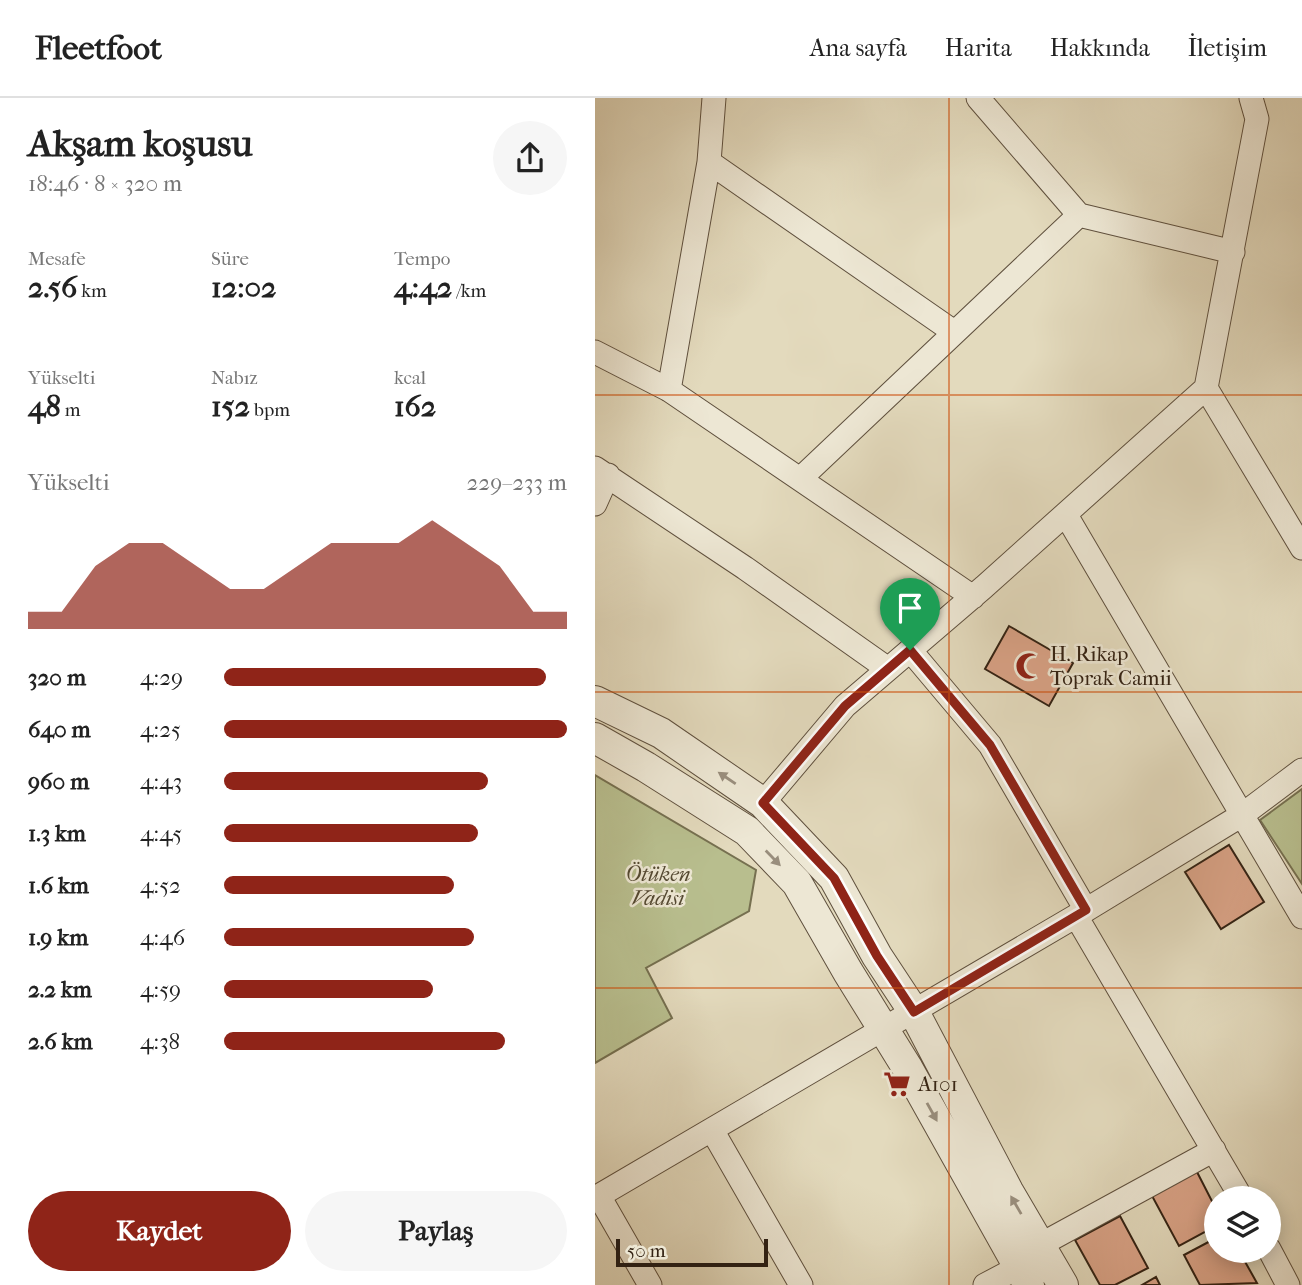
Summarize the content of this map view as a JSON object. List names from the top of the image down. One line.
{"parks":["Ötüken Vadisi"],"places":{"mosque":["H. Rikap Toprak Camii"],"supermarket":["A101"]},"scale_bar":"50 m","page":{"header":"Fleetfoot","nav":["Ana sayfa","Harita","Hakkında","İletişim"],"heading":["Akşam koşusu","18:46 · 8 × 320 m"],"stats":[["Mesafe","2.56 km"],["Süre","12:02"],["Tempo","4:42 /km"],["Yükselti","48 m"],["Nabız","152 bpm"],["kcal","162"]],"chart":["Yükselti","229–233 m"],"list":[{"name":"320 m","note":"4:29"},{"name":"640 m","note":"4:25"},{"name":"960 m","note":"4:43"},{"name":"1.3 km","note":"4:45"},{"name":"1.6 km","note":"4:52"},{"name":"1.9 km","note":"4:46"},{"name":"2.2 km","note":"4:59"},{"name":"2.6 km","note":"4:38"}],"buttons":["Kaydet","Paylaş"],"scale":"50 m"}}
